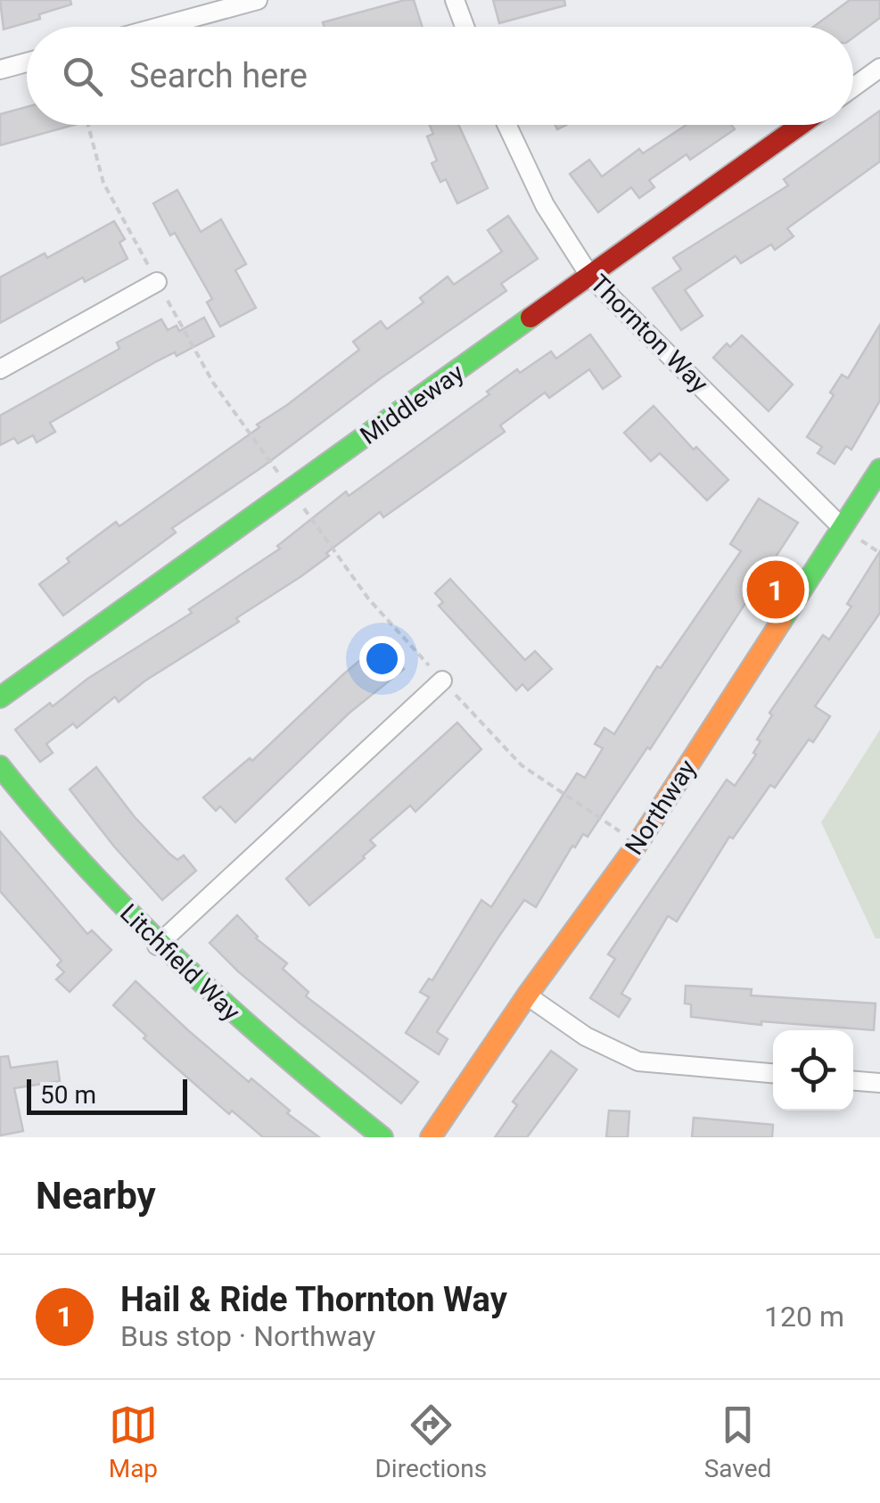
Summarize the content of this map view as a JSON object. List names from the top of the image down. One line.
{"streets":{"street":["Thornton Way","Middleway","Northway","Litchfield Way"]},"crossings":[["Thornton Way","Middleway"],["Thornton Way","Northway"]],"scale_bar":"50 m","page":{"search":"Search here","pins":"1","scale":"50 m","heading":"Nearby","list":[{"mark":"1","name":"Hail & Ride Thornton Way","note":"Bus stop · Northway","value":"120 m"}],"nav":["Map","Directions","Saved"]}}
